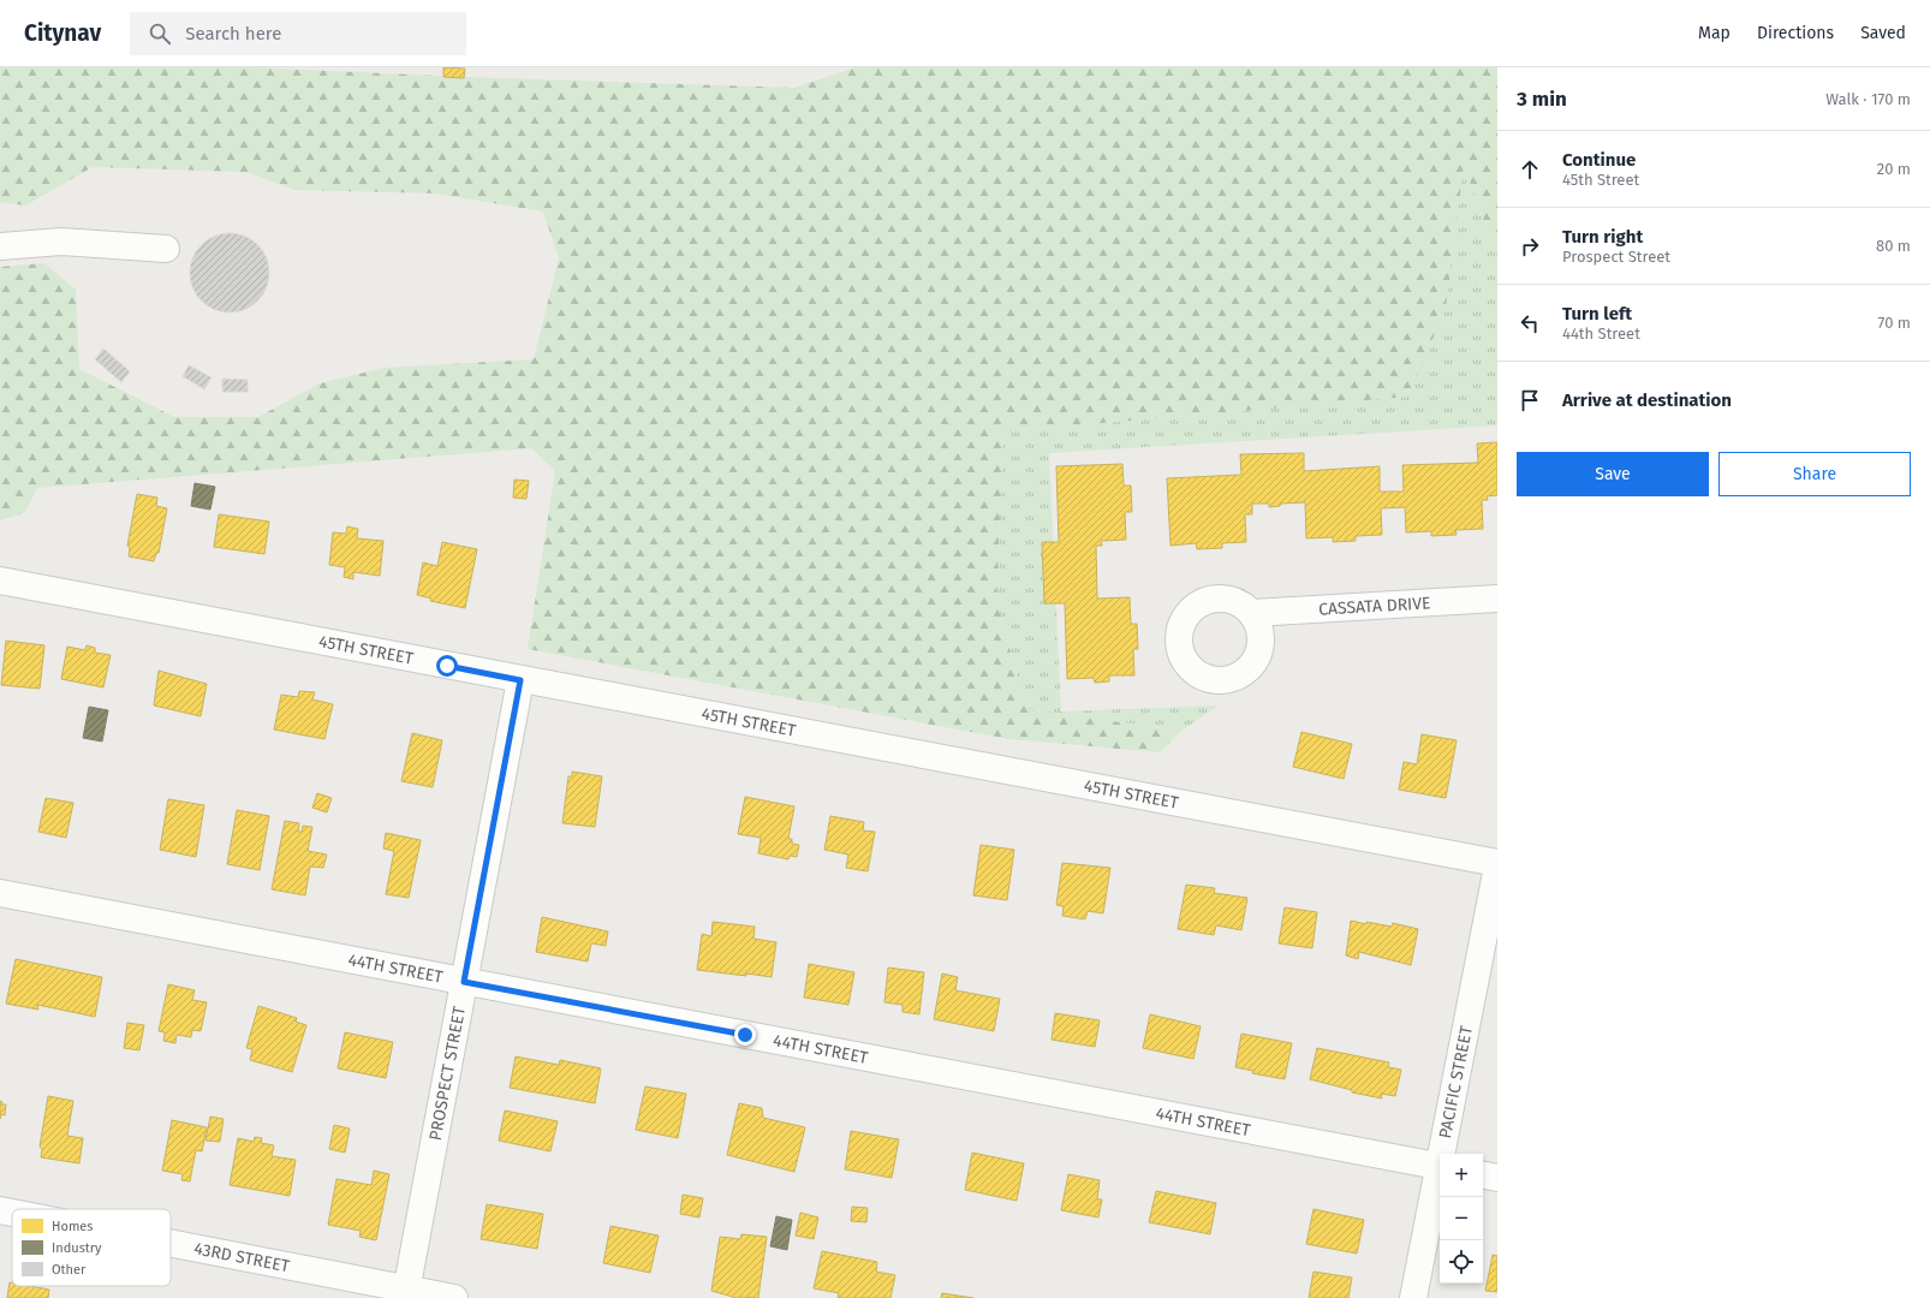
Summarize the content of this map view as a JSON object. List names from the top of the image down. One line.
{"streets":{"street":["CASSATA DRIVE","45TH STREET","44TH STREET","PROSPECT STREET","PACIFIC STREET","43RD STREET"]},"crossings":[["45TH STREET","PROSPECT STREET"],["45TH STREET","PACIFIC STREET"],["44TH STREET","PROSPECT STREET"],["PROSPECT STREET","43RD STREET"]],"legend":["Homes","Industry","Other"],"page":{"header":"Citynav","search":"Search here","nav":["Map","Directions","Saved"],"heading":["3 min","Walk · 170 m"],"list":[["Continue","45th Street","20 m"],["Turn right","Prospect Street","80 m"],["Turn left","44th Street","70 m"],"Arrive at destination"],"buttons":["Save","Share"],"map_buttons":["+","−"]}}
